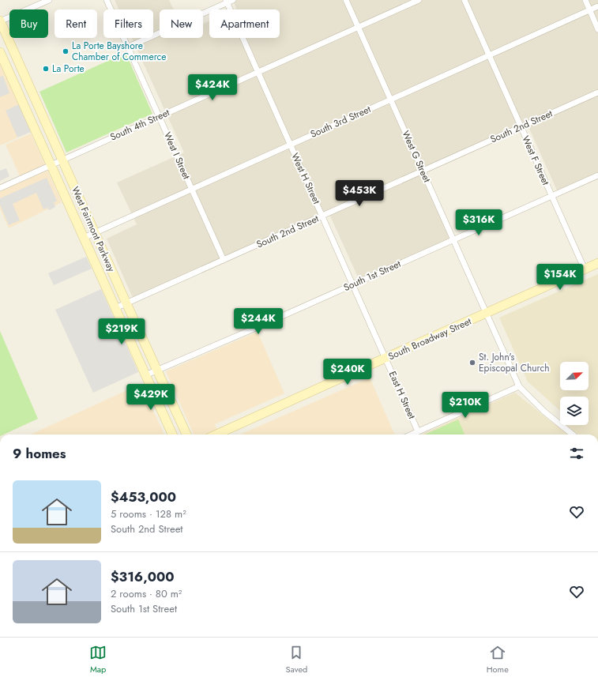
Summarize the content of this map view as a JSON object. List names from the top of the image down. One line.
{"streets":{"main road":["West Fairmont Parkway","South Broadway Street"],"street":["South 3rd Street","South 4th Street","South 2nd Street","West I Street","West G Street","West F Street","West H Street","South 1st Street","East H Street"]},"crossings":[["South 3rd Street","West I Street"],["South 3rd Street","West G Street"],["South 3rd Street","West F Street"],["South 3rd Street","West H Street"],["South 3rd Street","West Fairmont Parkway"],["South 4th Street","West I Street"],["South 4th Street","West G Street"],["South 4th Street","West H Street"],["South 4th Street","West Fairmont Parkway"],["South 2nd Street","West I Street"],["South 2nd Street","West G Street"],["South 2nd Street","West F Street"],["South 2nd Street","West H Street"],["South 2nd Street","West Fairmont Parkway"],["West G Street","South 1st Street"],["West G Street","South Broadway Street"],["West F Street","South 1st Street"],["West F Street","South Broadway Street"],["West H Street","South 1st Street"],["West H Street","South Broadway Street"],["West H Street","East H Street"],["West Fairmont Parkway","South 1st Street"],["South Broadway Street","East H Street"]],"places":["La Porte Bayshore Chamber of Commerce","La Porte","St. John's Episcopal Church"],"north":"top right","page":{"chip":["Buy","Rent","Filters","New","Apartment"],"price":["$424K","$453K","$316K","$154K","$244K","$219K","$240K","$429K","$210K"],"heading":"9 homes","list":[{"name":"$453,000","note":"5 rooms · 128 m² · South 2nd Street"},{"name":"$316,000","note":"2 rooms · 80 m² · South 1st Street"}],"tabs":["Map","Saved","Home"]}}
